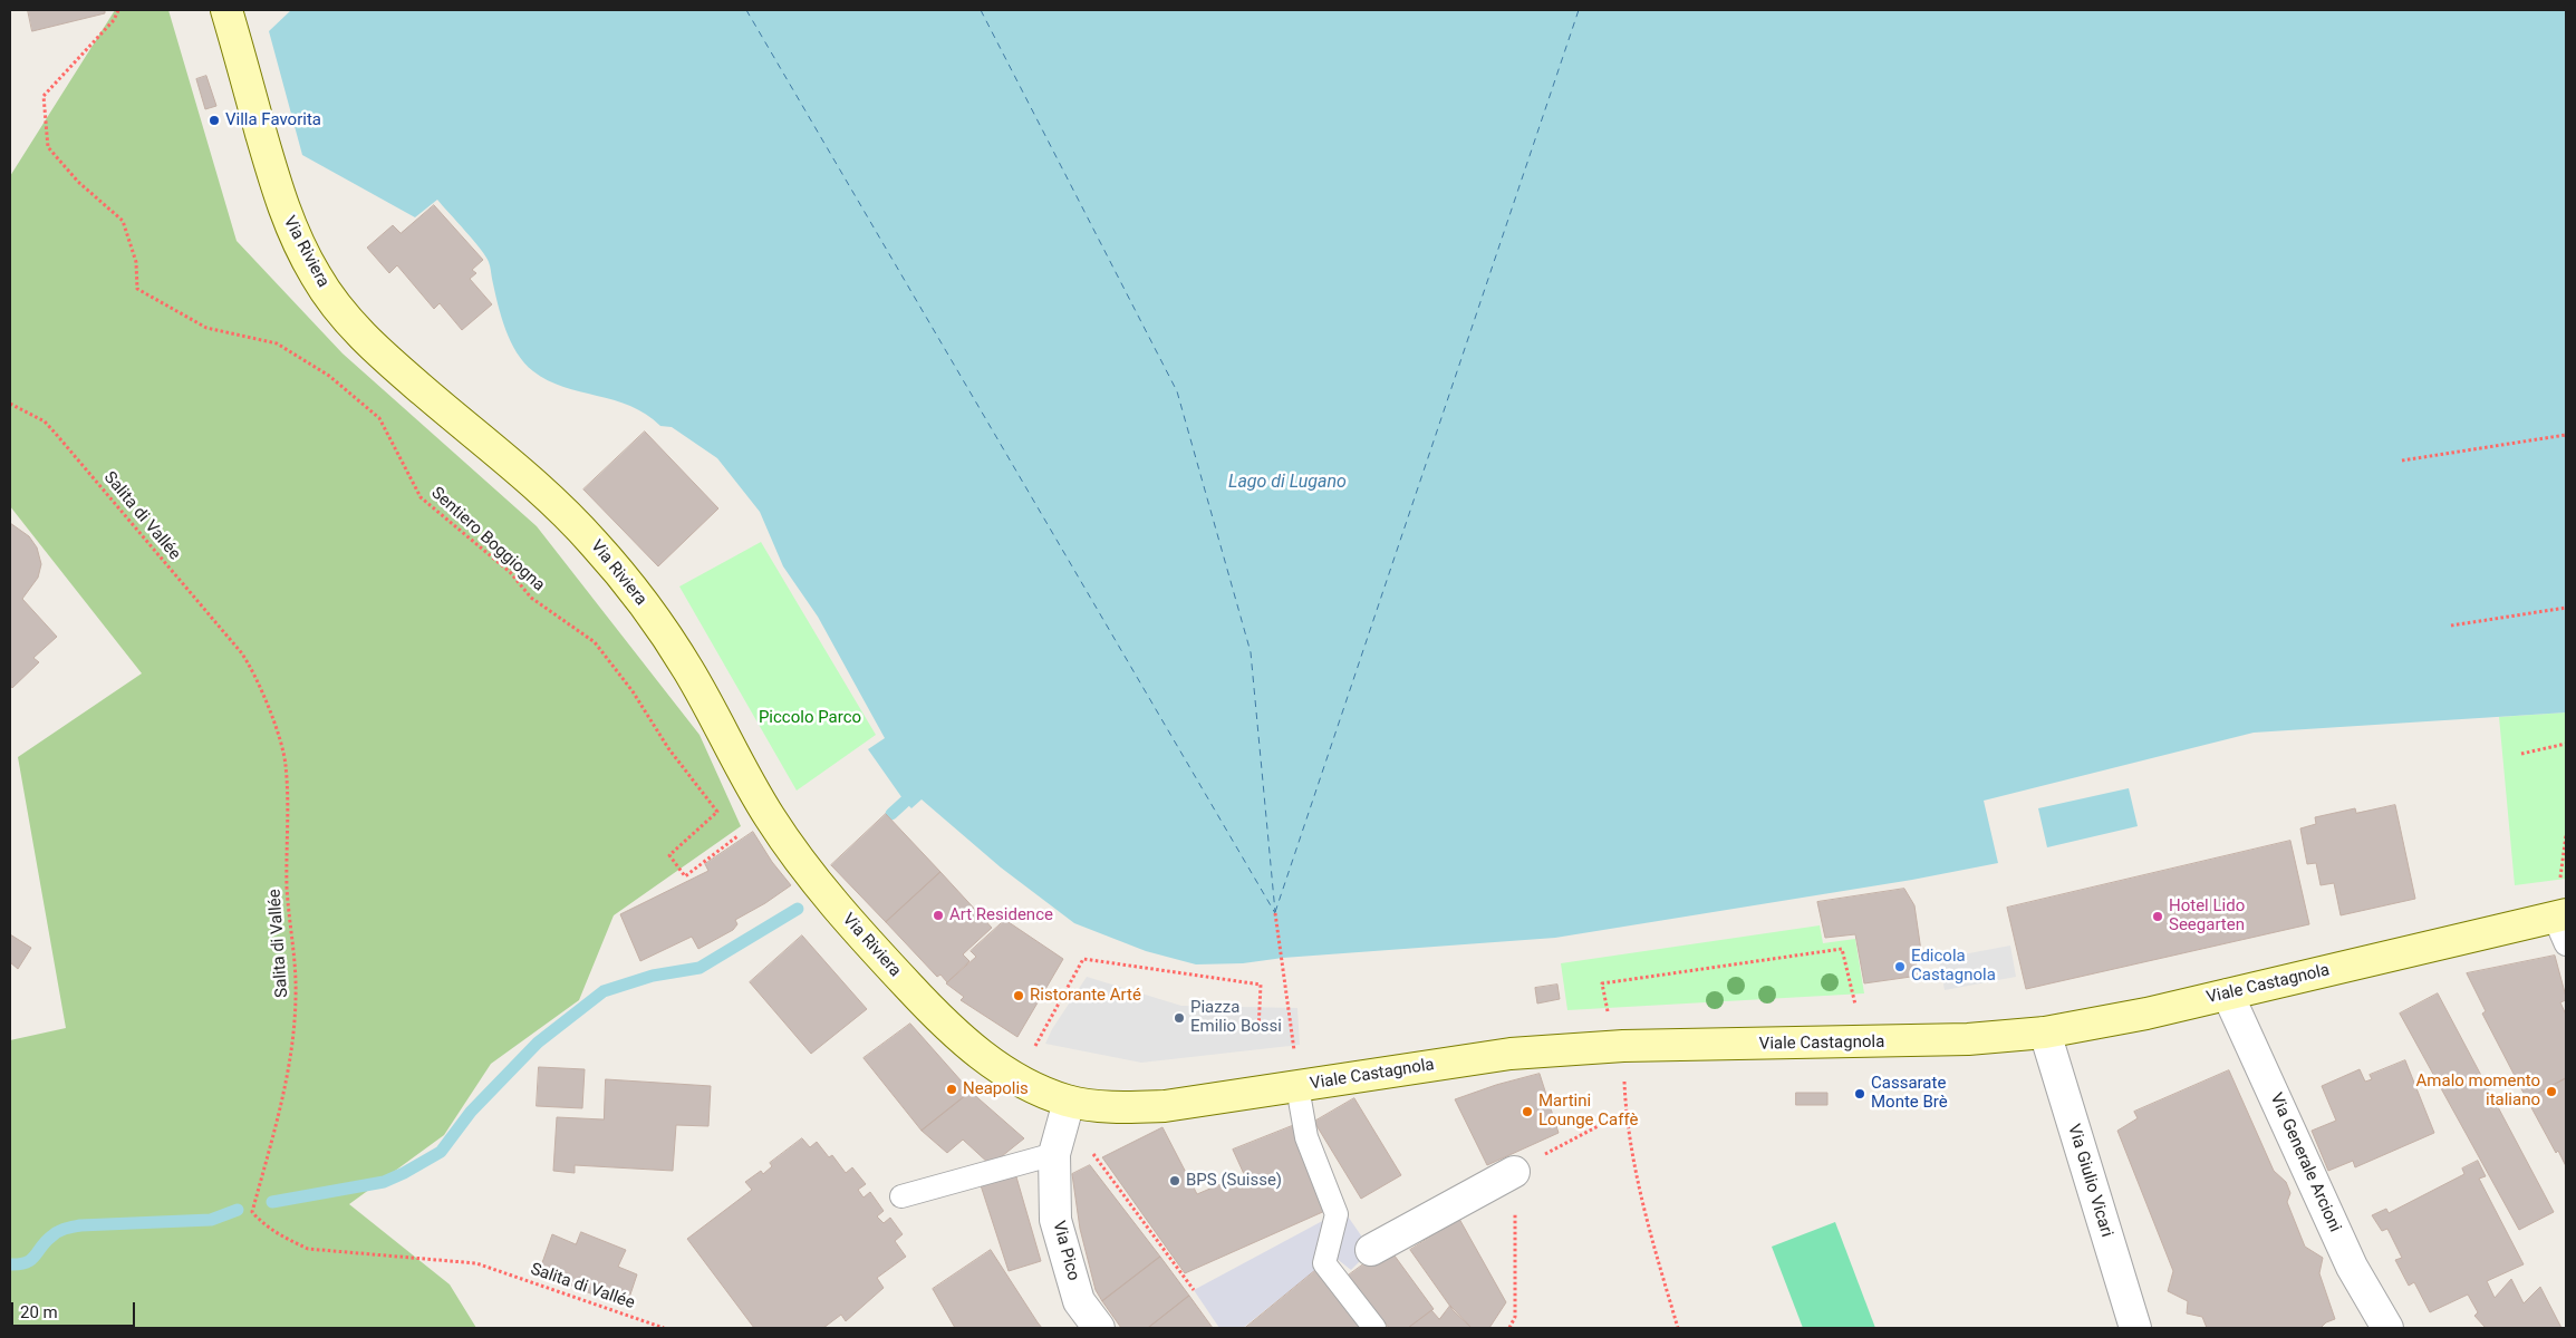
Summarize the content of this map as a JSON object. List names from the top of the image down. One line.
{"streets":{"main road":["Via Riviera","Viale Castagnola"],"street":["Via Generale Arcioni","Via Giulio Vicari","Via Pico"],"path":["Salita di Vallée","Sentiero Boggiogna"]},"crossings":[["Via Riviera","Sentiero Boggiogna"],["Via Riviera","Viale Castagnola"],["Via Riviera","Via Pico"],["Viale Castagnola","Via Generale Arcioni"],["Viale Castagnola","Via Giulio Vicari"],["Viale Castagnola","Via Pico"]],"water":["Lago di Lugano"],"parks":["Piccolo Parco"],"places":["Villa Favorita","Art Residence","Hotel Lido Seegarten","Edicola Castagnola","Ristorante Arté","Piazza Emilio Bossi","Neapolis","Amalo momento italiano","Cassarate Monte Brè","Martini Lounge Caffè","BPS (Suisse)"],"scale_bar":"20 m"}
